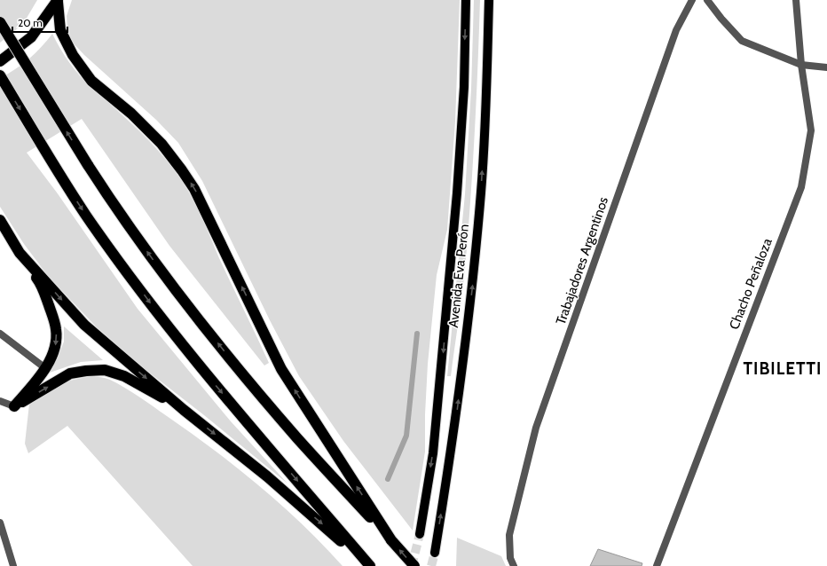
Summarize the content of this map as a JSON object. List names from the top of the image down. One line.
{"streets":{"main road":["Avenida Eva Perón"],"street":["Trabajadores Argentinos","Chacho Peñaloza"]},"districts":["TIBILETTI"],"scale_bar":"20 m"}
